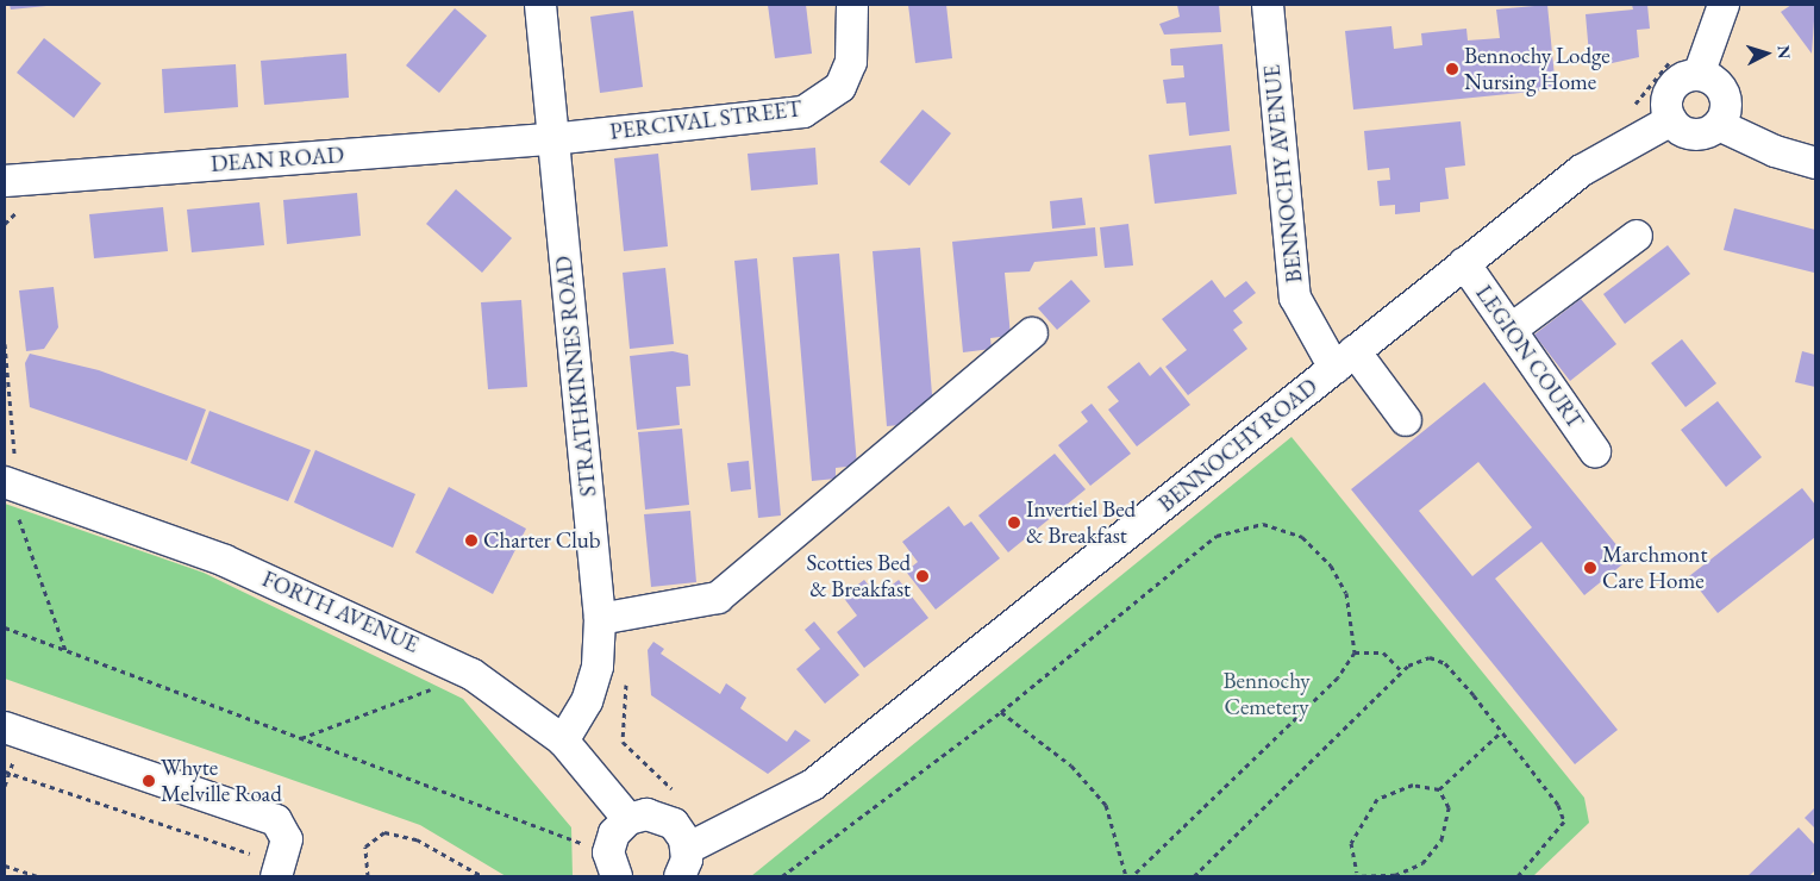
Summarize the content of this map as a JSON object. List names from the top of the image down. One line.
{"streets":{"street":["PERCIVAL STREET","DEAN ROAD","BENNOCHY AVENUE","LEGION COURT","STRATHKINNES ROAD","BENNOCHY ROAD","FORTH AVENUE"]},"crossings":[["PERCIVAL STREET","DEAN ROAD"],["PERCIVAL STREET","STRATHKINNES ROAD"],["DEAN ROAD","STRATHKINNES ROAD"],["BENNOCHY AVENUE","BENNOCHY ROAD"],["LEGION COURT","BENNOCHY ROAD"],["STRATHKINNES ROAD","FORTH AVENUE"]],"parks":["Bennochy Cemetery"],"places":["Bennochy Lodge Nursing Home","Invertiel Bed & Breakfast","Charter Club","Marchmont Care Home","Scotties Bed & Breakfast","Whyte Melville Road"],"north":"right"}
